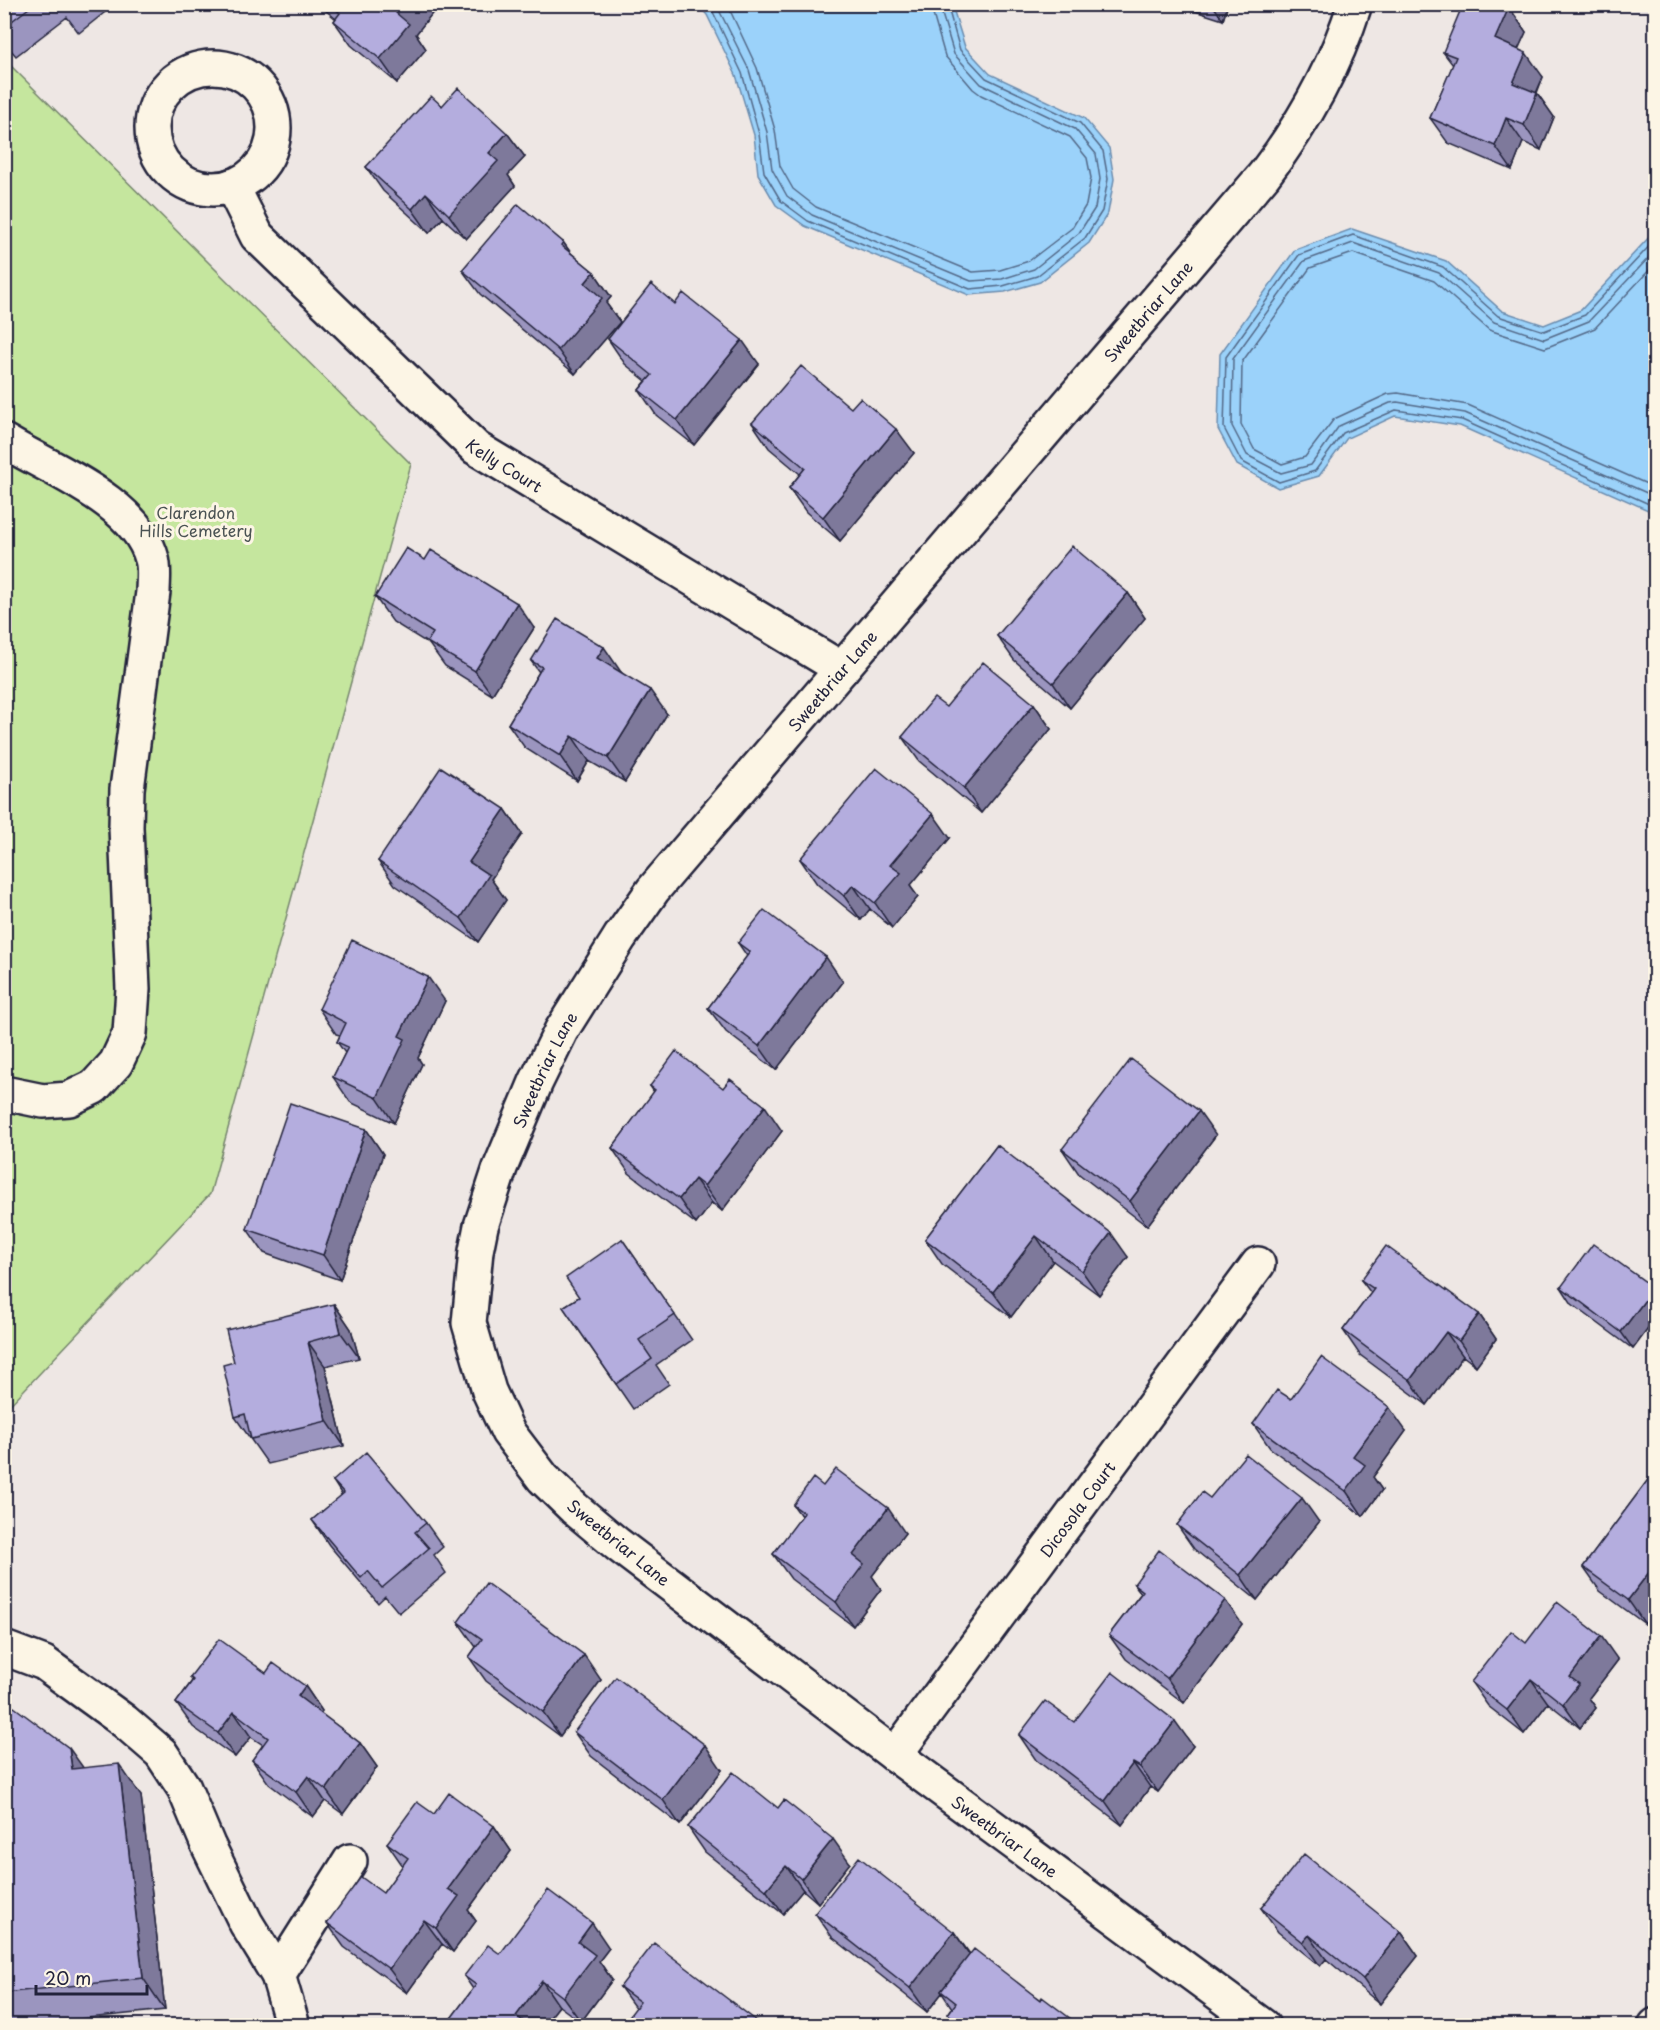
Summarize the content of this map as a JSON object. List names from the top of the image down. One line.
{"streets":{"street":["Sweetbriar Lane","Kelly Court","Dicosola Court"]},"crossings":[["Sweetbriar Lane","Kelly Court"],["Sweetbriar Lane","Dicosola Court"]],"parks":["Clarendon Hills Cemetery"],"scale_bar":"20 m"}
